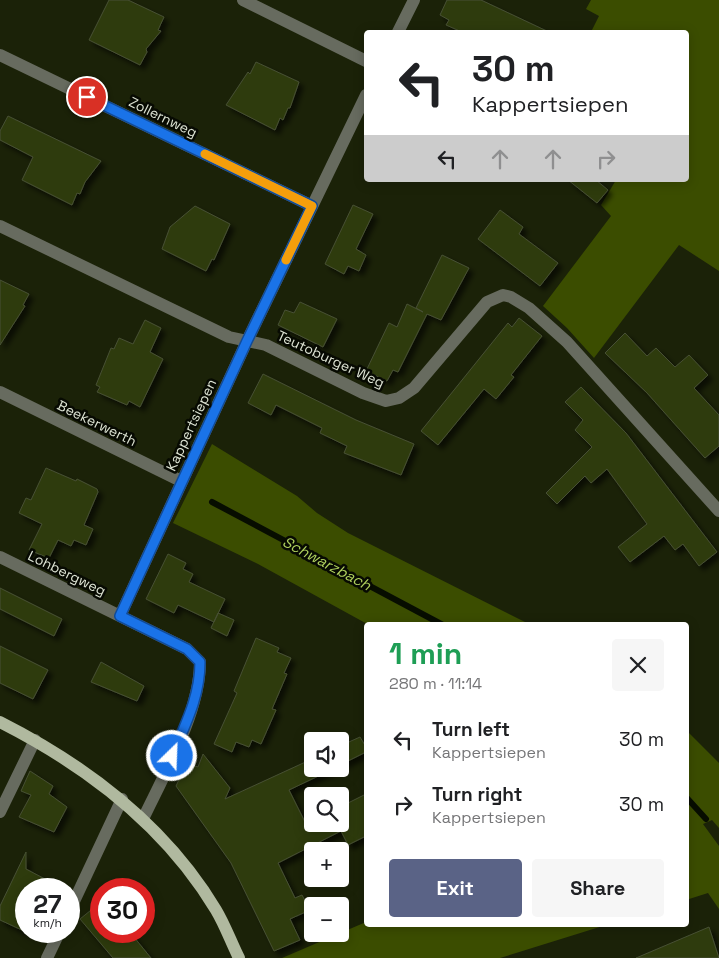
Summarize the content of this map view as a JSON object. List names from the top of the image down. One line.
{"streets":{"street":["Zollernweg","Teutoburger Weg","Beekerwerth","Kappertsiepen","Lohbergweg"]},"crossings":[["Zollernweg","Kappertsiepen"],["Teutoburger Weg","Kappertsiepen"],["Beekerwerth","Kappertsiepen"],["Kappertsiepen","Lohbergweg"]],"water":["Schwarzbach"],"page":{"turn":["30 m","Kappertsiepen"],"heading":["1 min","280 m · 11:14"],"list":[{"name":"Turn left","note":"Kappertsiepen","value":"30 m"},{"name":"Turn right","note":"Kappertsiepen","value":"30 m"}],"map_buttons":["+","−"],"buttons":["Exit","Share"],"speed":"27 km/h","limit":"30"}}
